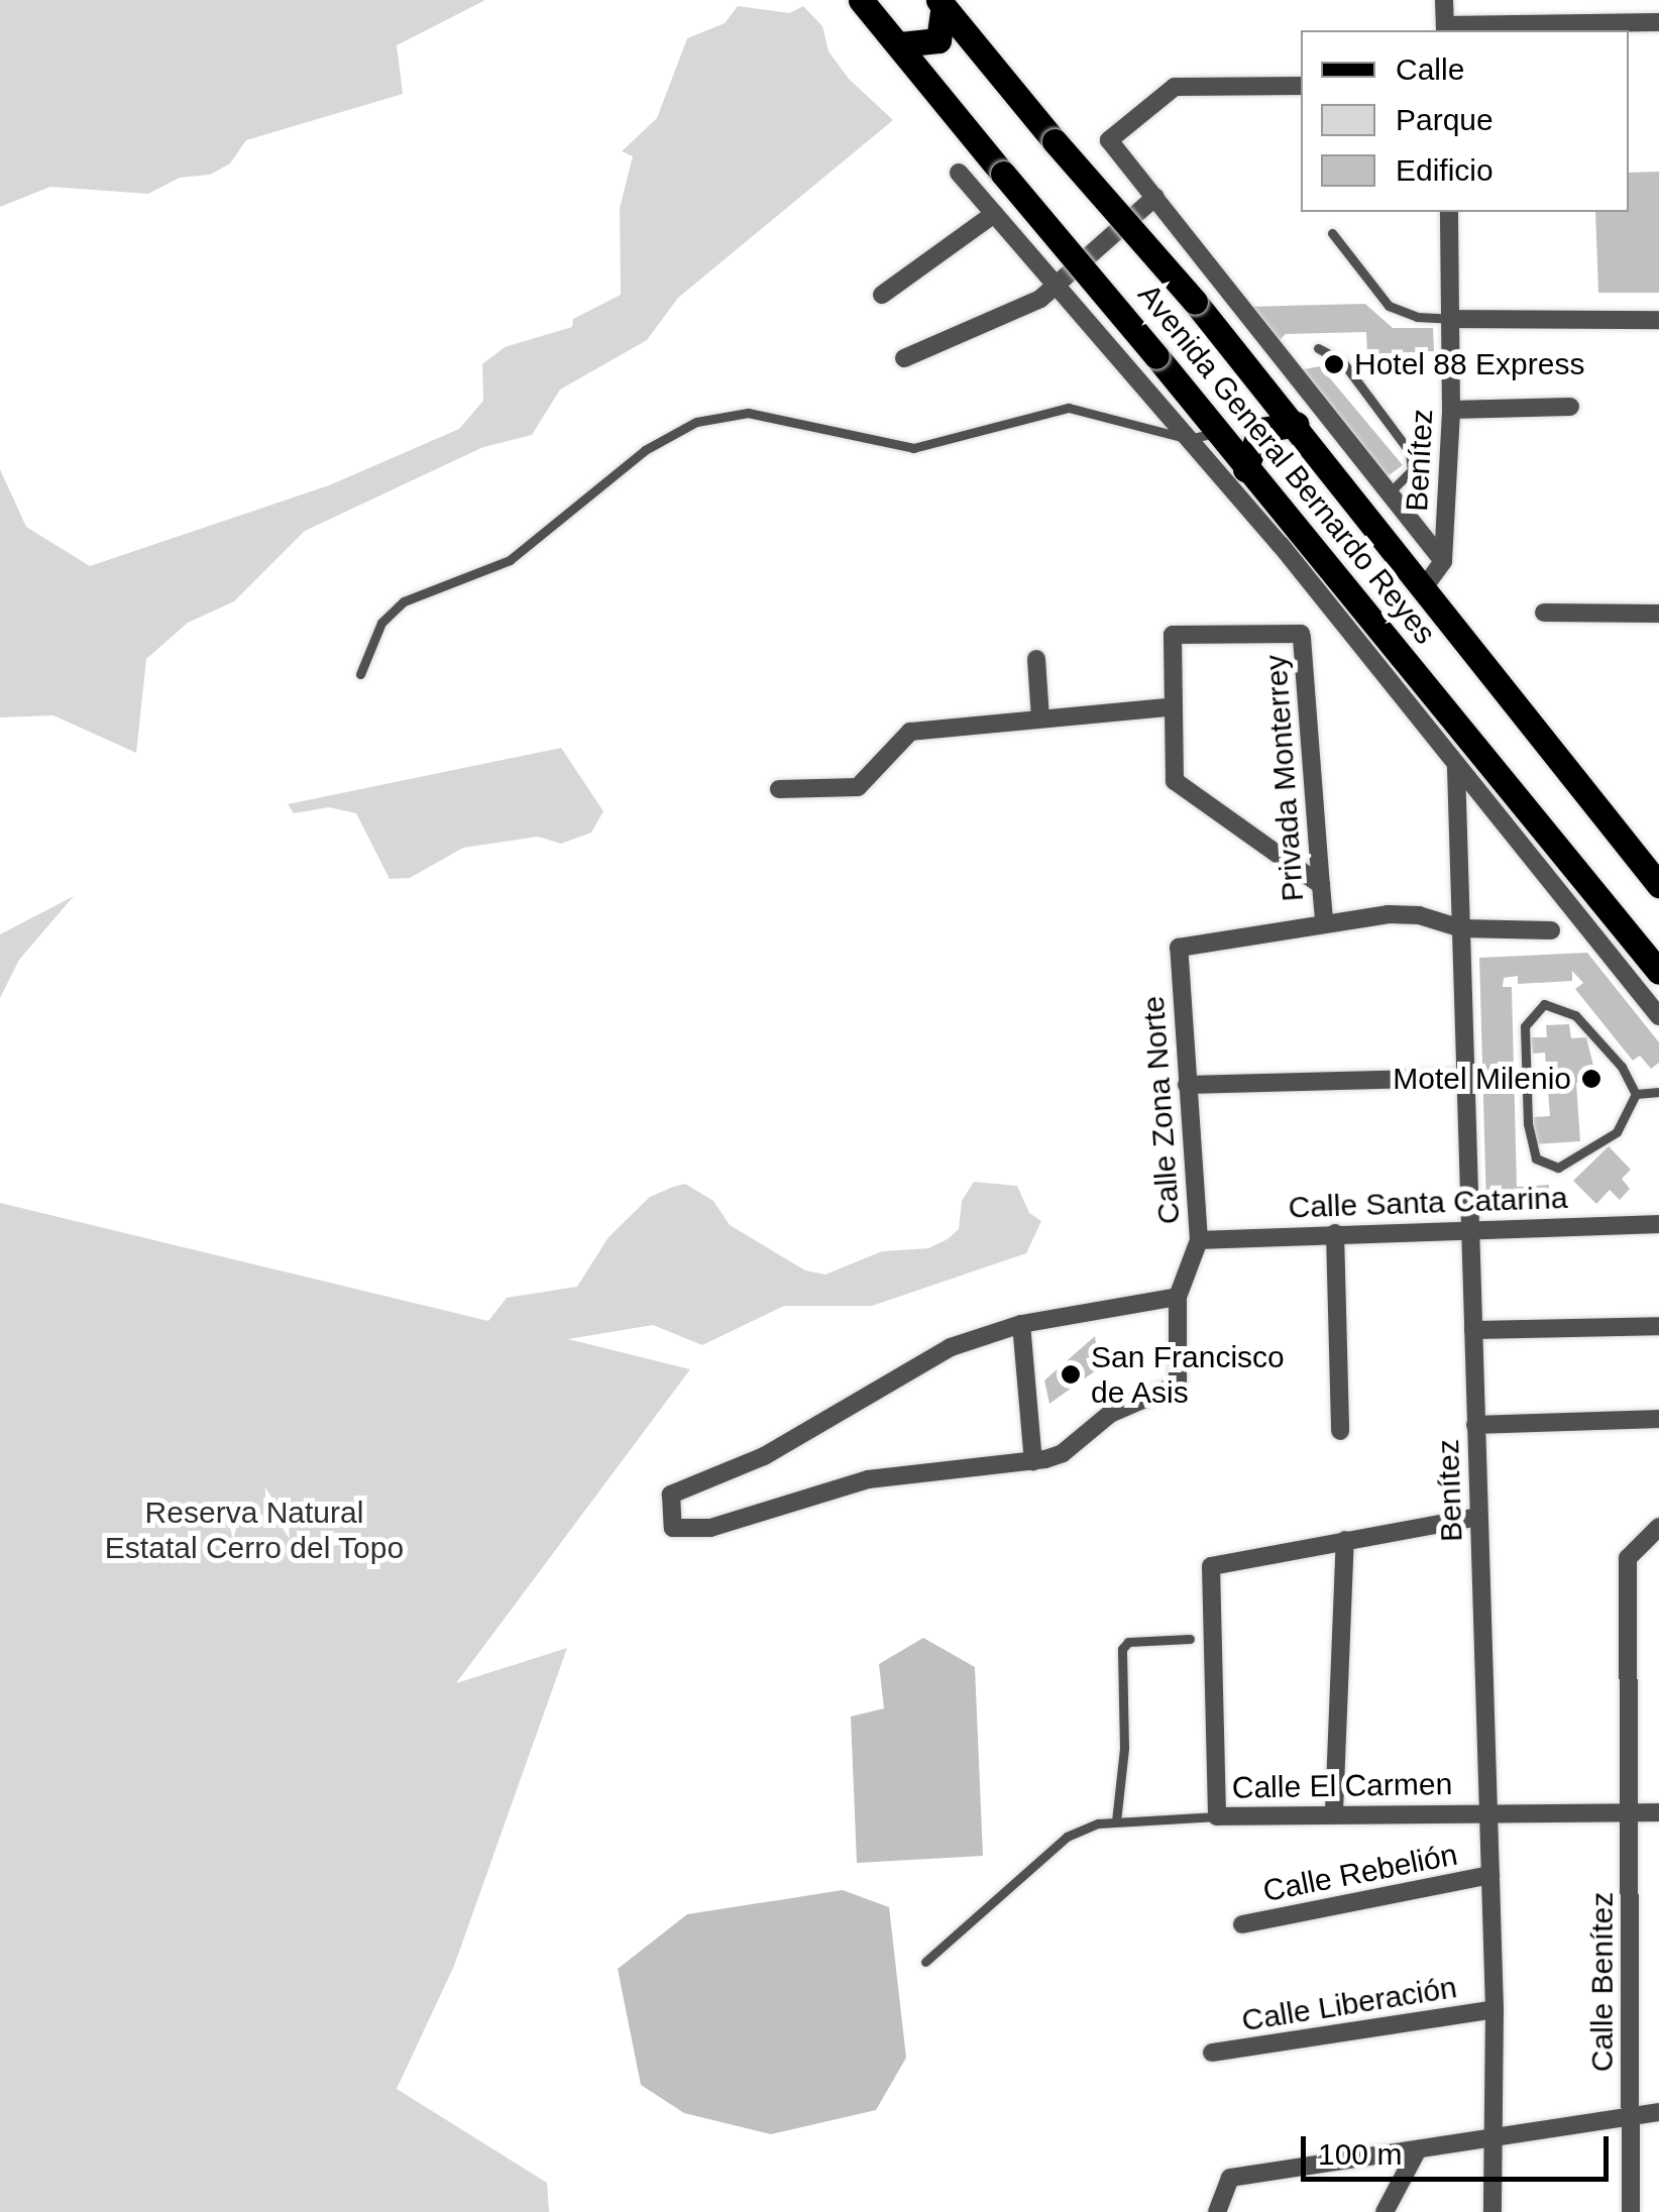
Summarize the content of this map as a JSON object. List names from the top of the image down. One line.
{"streets":{"main road":["Avenida General Bernardo Reyes"],"street":["Benítez","Privada Monterrey","Calle Zona Norte","Calle Santa Catarina","Calle El Carmen","Calle Rebelión","Calle Benítez","Calle Liberación"]},"crossings":[["Benítez","Calle Santa Catarina"],["Benítez","Calle El Carmen"],["Benítez","Calle Rebelión"],["Benítez","Calle Liberación"],["Privada Monterrey","Calle Zona Norte"],["Calle Zona Norte","Calle Santa Catarina"],["Calle El Carmen","Calle Benítez"]],"parks":["Reserva Natural Estatal Cerro del Topo"],"places":["Hotel 88 Express","Motel Milenio","San Francisco de Asis"],"legend":["Calle","Parque","Edificio"],"scale_bar":"100 m"}
